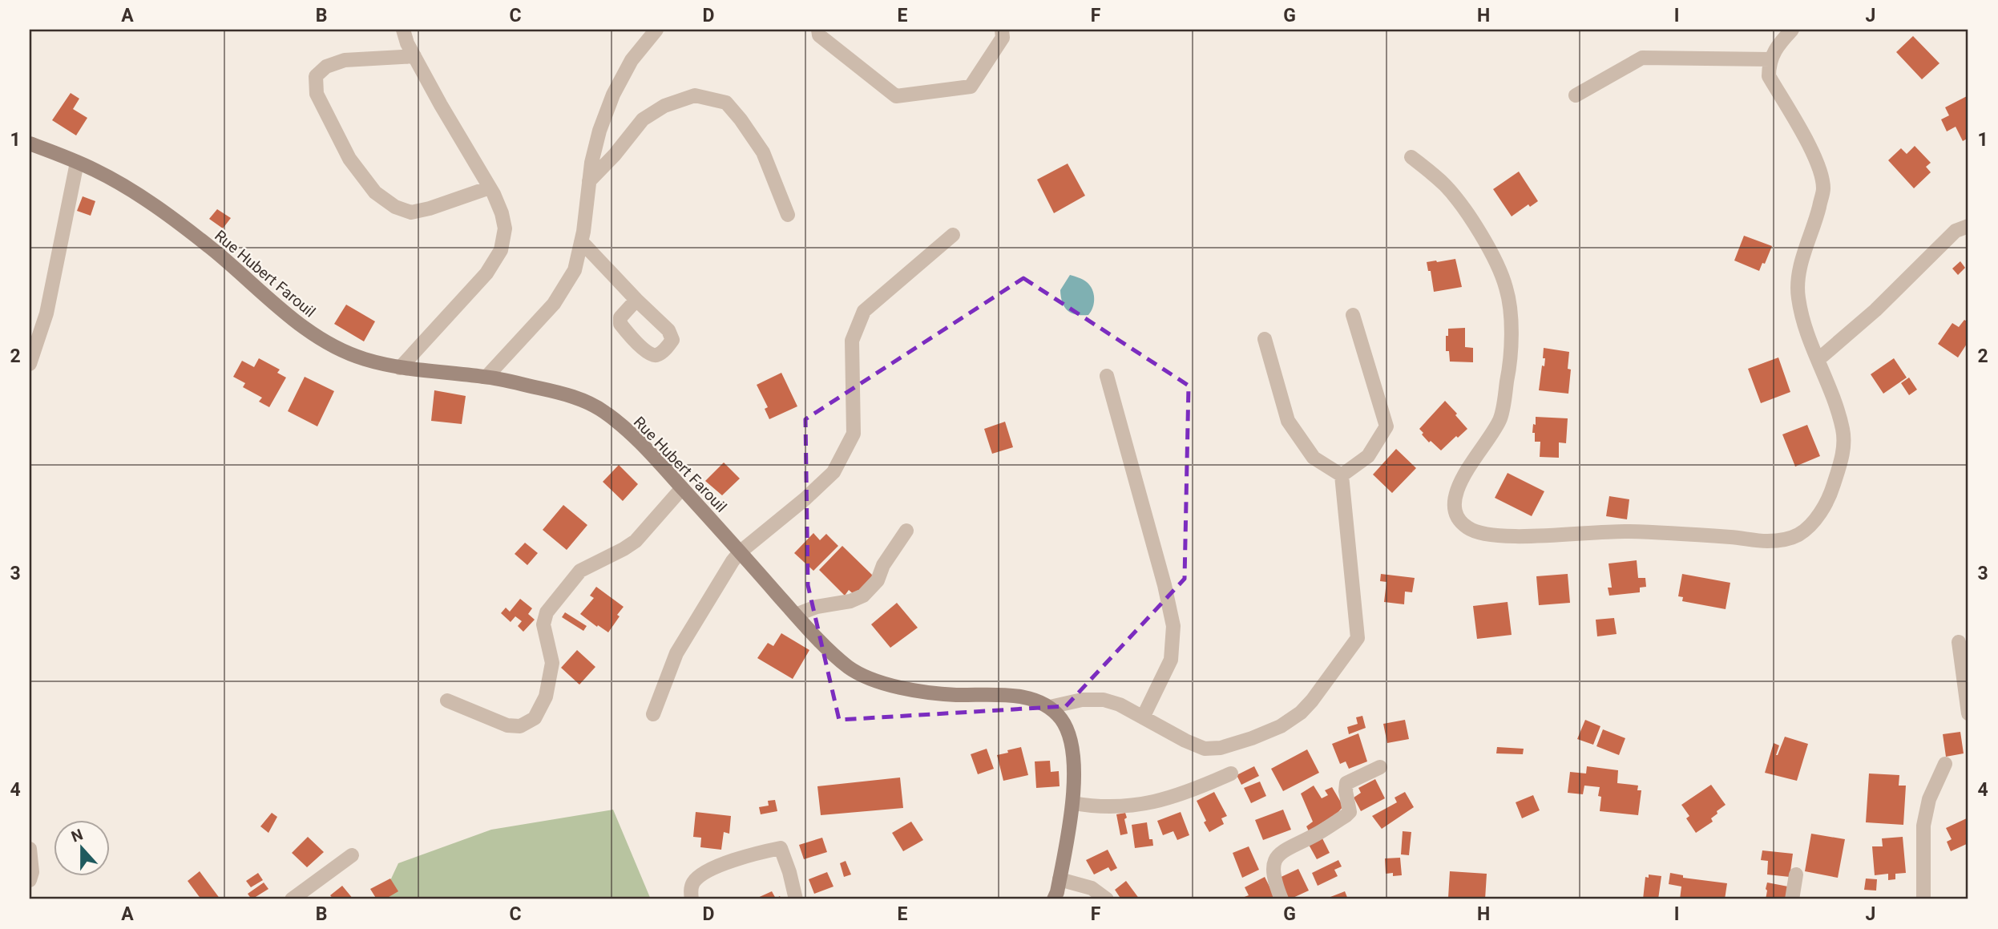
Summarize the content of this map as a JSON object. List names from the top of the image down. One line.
{"streets":{"street":["Rue Hubert Farouil"]},"north":"top","grid":{"columns":["A","B","C","D","E","F","G","H","I","J"],"rows":["1","2","3","4"]}}
